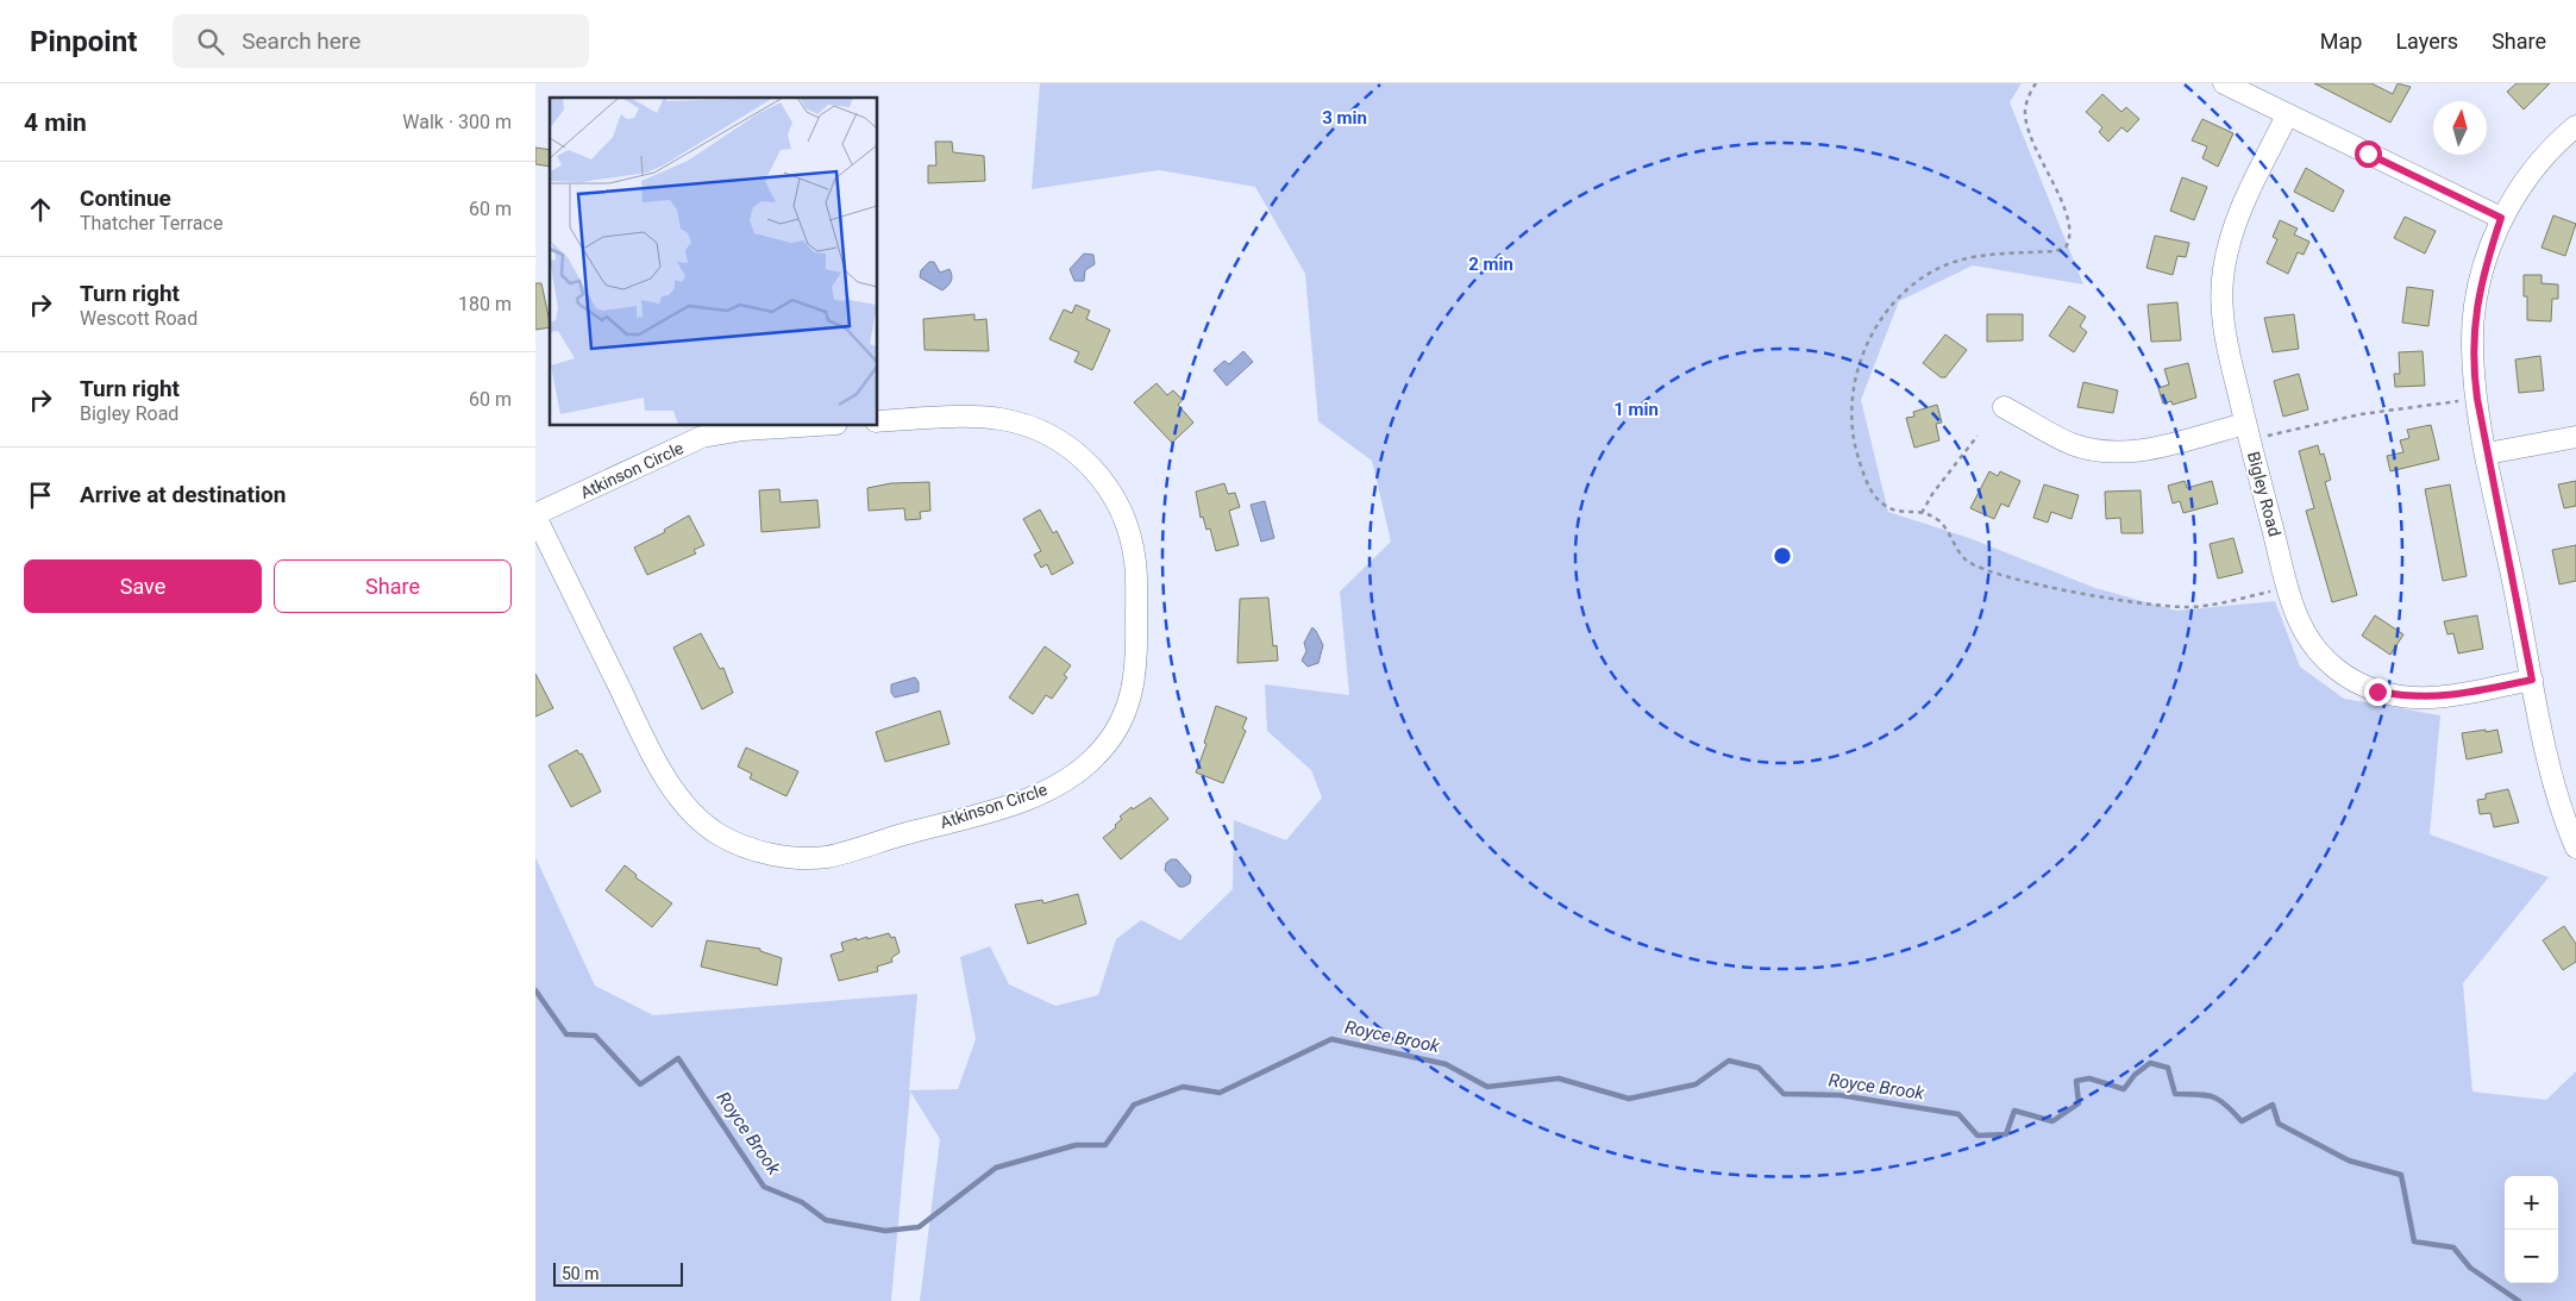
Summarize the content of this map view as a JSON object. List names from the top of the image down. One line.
{"streets":{"street":["Atkinson Circle","Bigley Road"]},"water":["Royce Brook"],"scale_bar":"50 m","north":"top","page":{"header":"Pinpoint","search":"Search here","nav":["Map","Layers","Share"],"heading":["4 min","Walk · 300 m"],"list":[["Continue","Thatcher Terrace","60 m"],["Turn right","Wescott Road","180 m"],["Turn right","Bigley Road","60 m"],"Arrive at destination"],"buttons":["Save","Share"],"map_buttons":["+","−"],"scale":"50 m"},"rings":["3 min","2 min","1 min"]}
